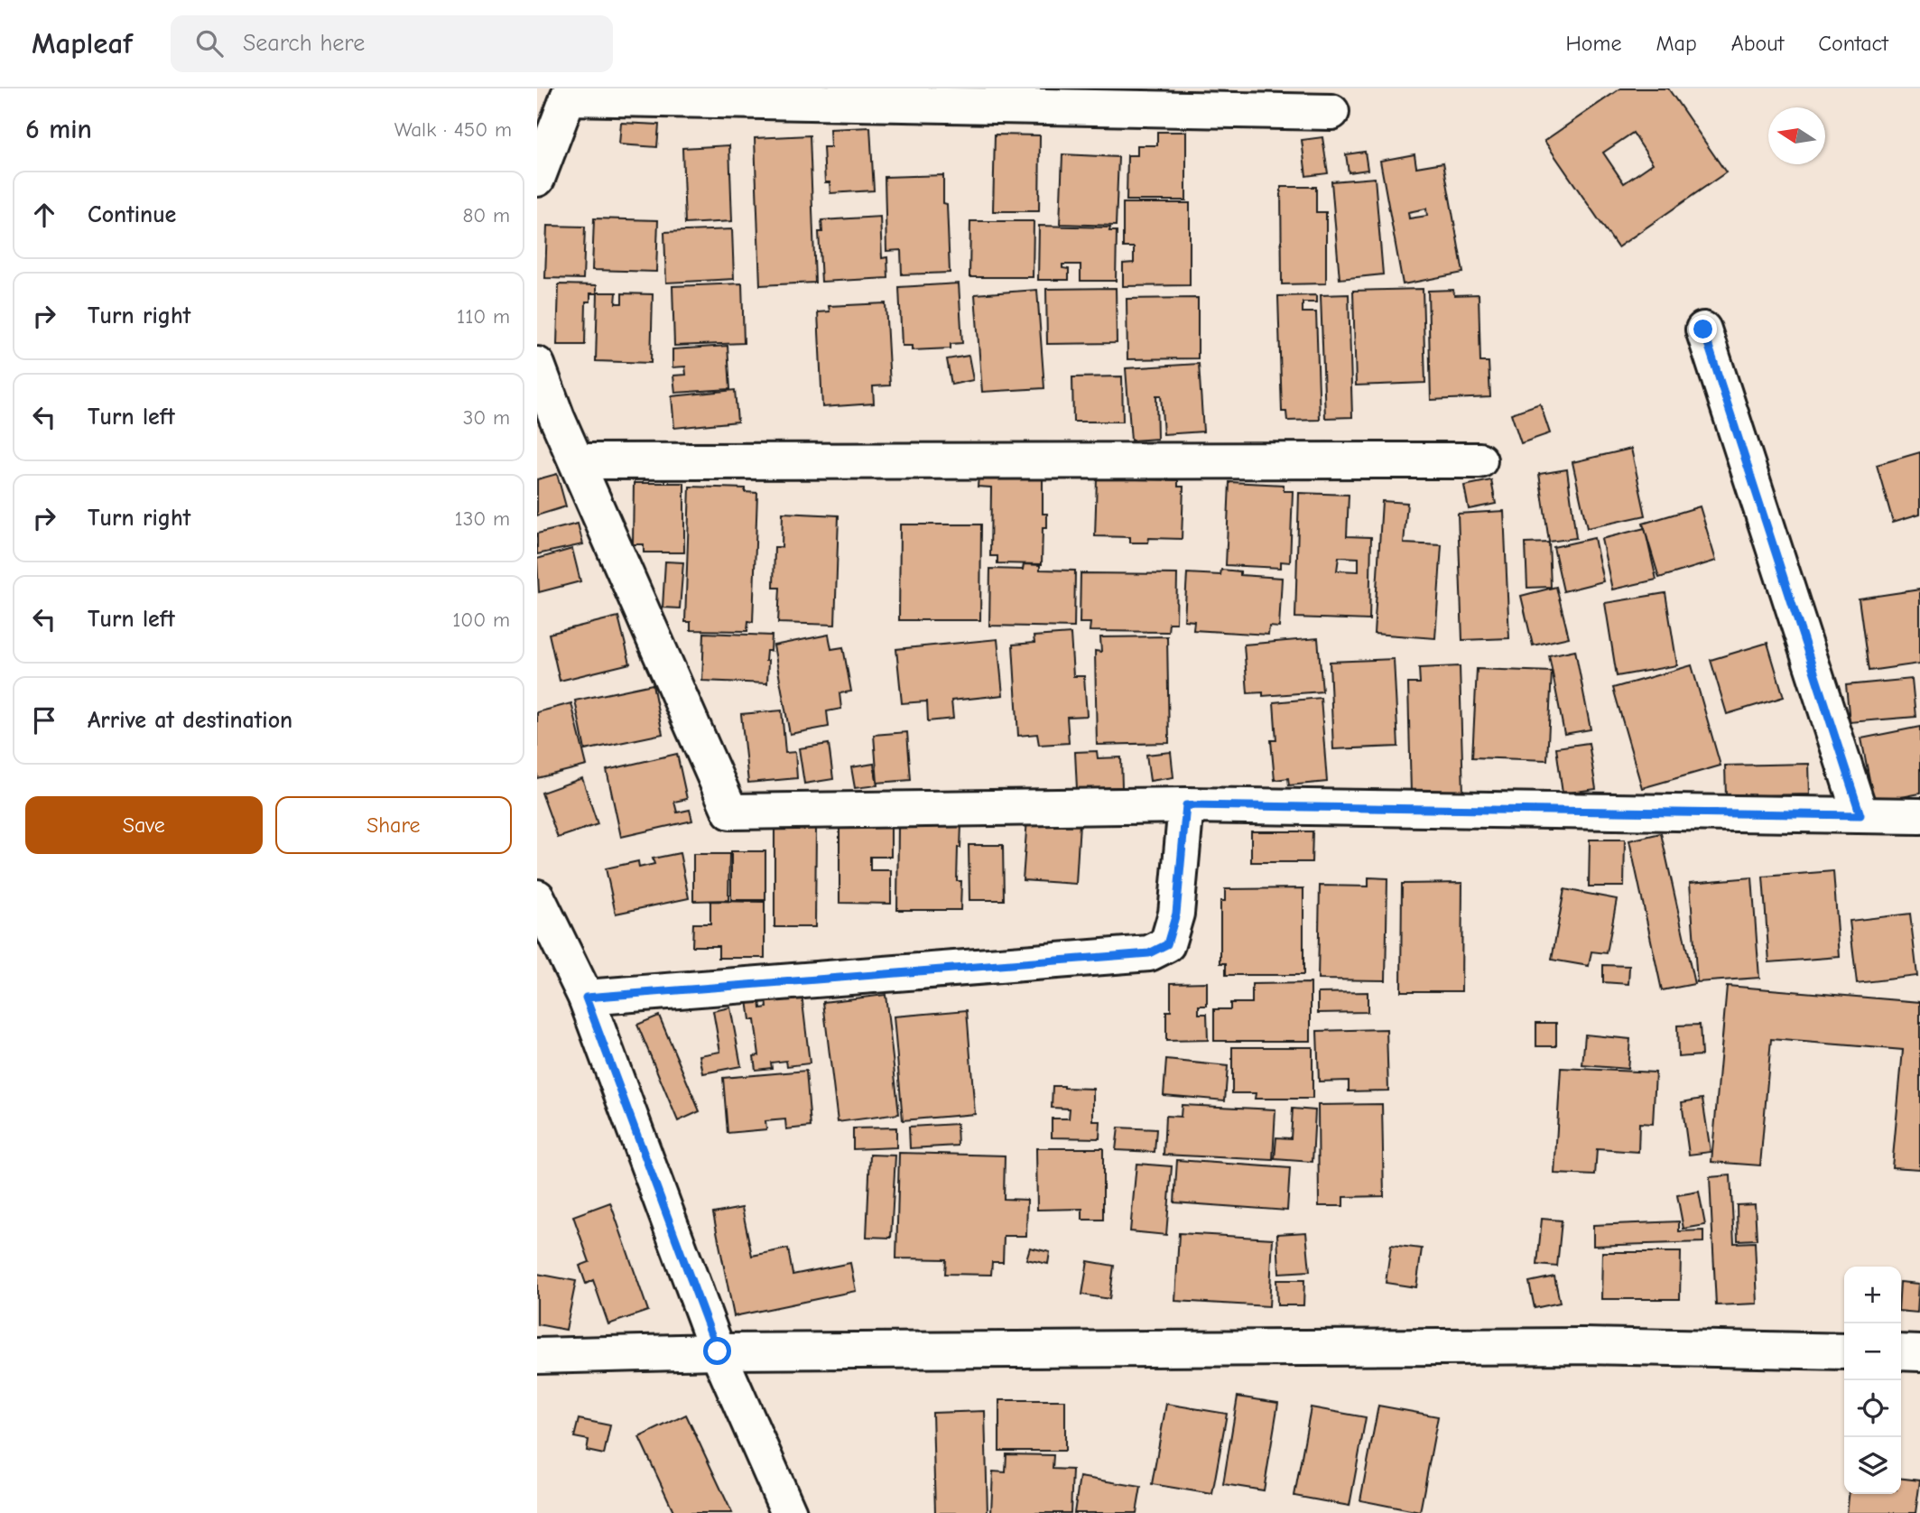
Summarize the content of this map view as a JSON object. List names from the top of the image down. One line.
{"north":"left","page":{"header":"Mapleaf","search":"Search here","nav":["Home","Map","About","Contact"],"heading":["6 min","Walk · 450 m"],"list":[["Continue","80 m"],["Turn right","110 m"],["Turn left","30 m"],["Turn right","130 m"],["Turn left","100 m"],"Arrive at destination"],"buttons":["Save","Share"],"map_buttons":["+","−"]}}
